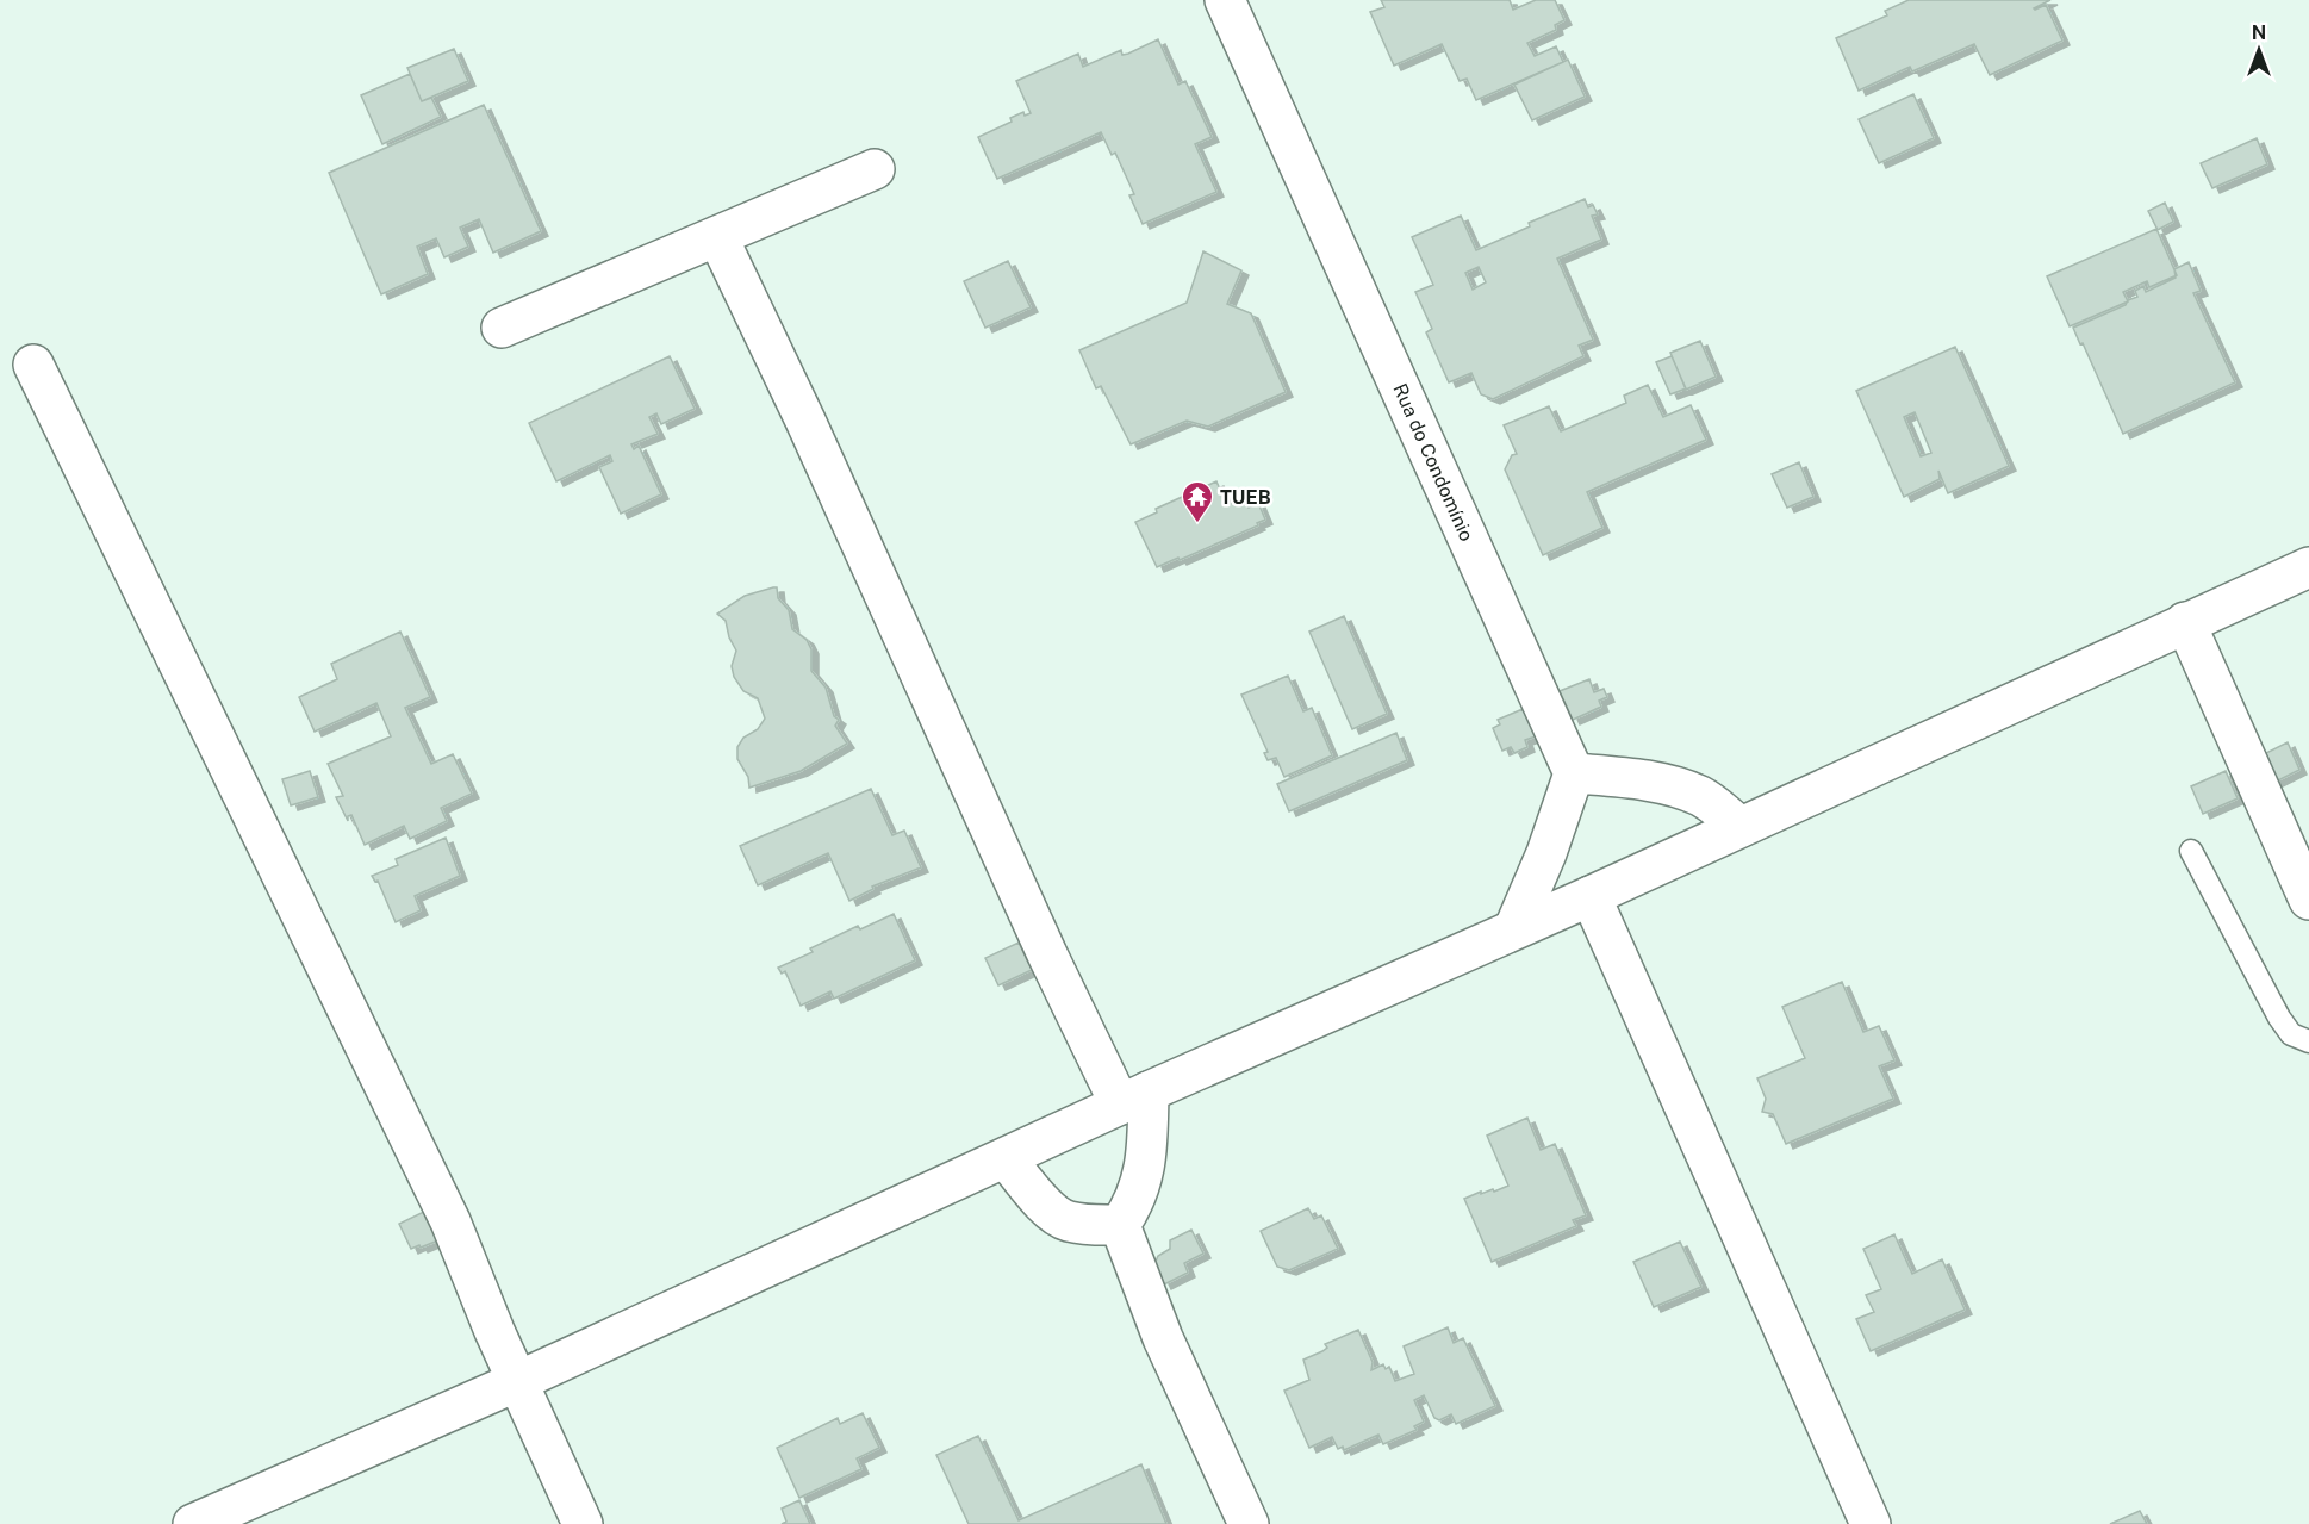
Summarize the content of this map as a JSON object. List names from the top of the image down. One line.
{"streets":{"street":["Rua do Condomínio"]},"places":{"temple":["TUEB"]},"north":"top"}
